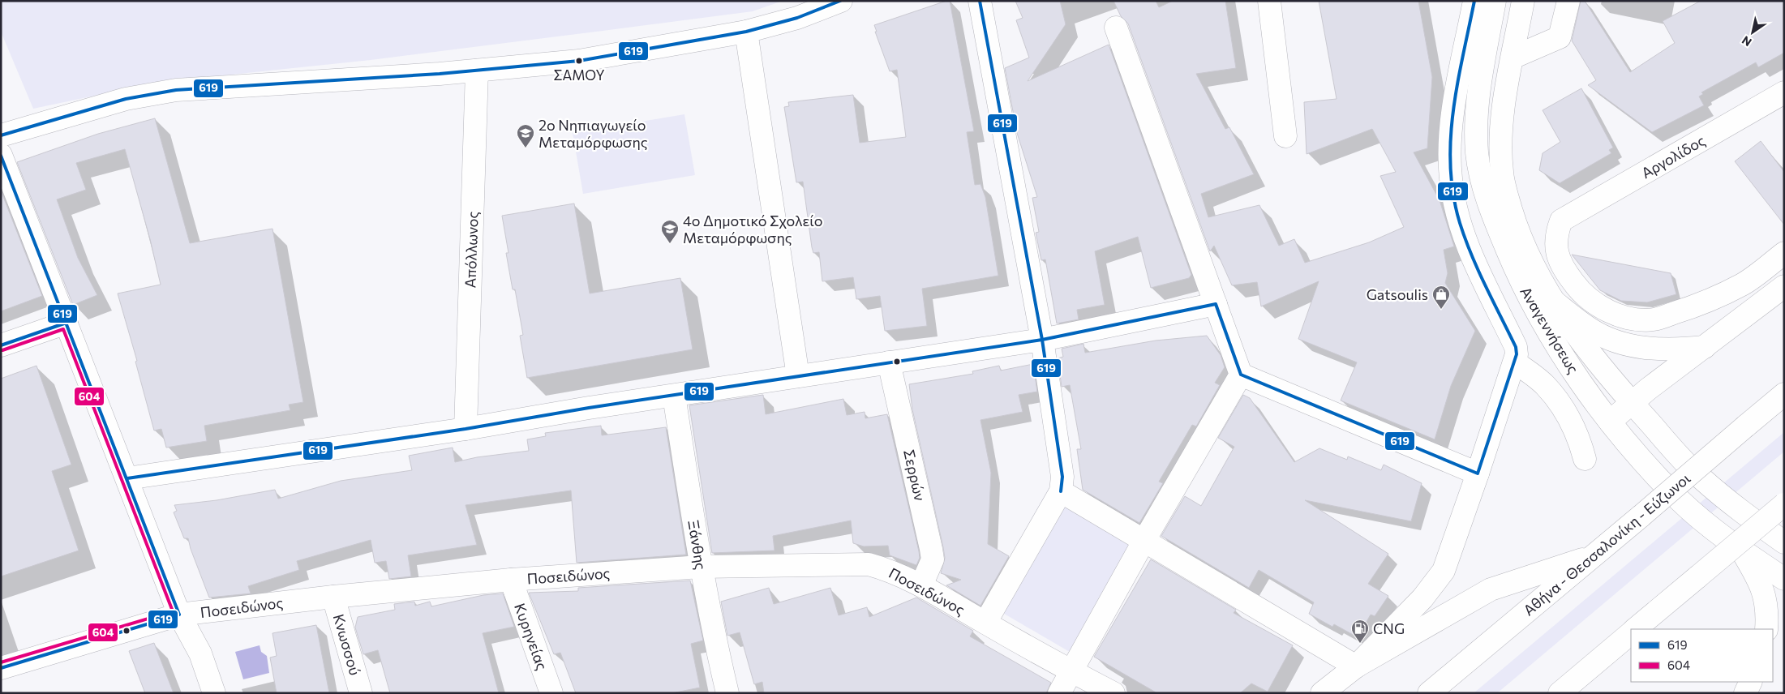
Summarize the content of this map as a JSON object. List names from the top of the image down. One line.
{"streets":{"main road":["Αργολίδος","Απόλλωνος","Αναγεννήσεως","Σερρών","Αθήνα - Θεσσαλονίκη - Εύζωνοι","Ξάνθης","Ποσειδώνος","Κυρηνείας","Κνωσσού"]},"crossings":[["Σερρών","Ποσειδώνος"],["Ξάνθης","Ποσειδώνος"],["Ποσειδώνος","Κυρηνείας"],["Ποσειδώνος","Κνωσσού"]],"places":{"other":["ΣΑΜΟΥ"],"school or university":["2ο Νηπιαγωγείο Μεταμόρφωσης","4ο Δημοτικό Σχολείο Μεταμόρφωσης"],"shop":["Gatsoulis"],"fuel station":["CNG"]},"lines":["transit line 619","transit line 604"],"legend":["619","604"],"north":"bottom left"}
